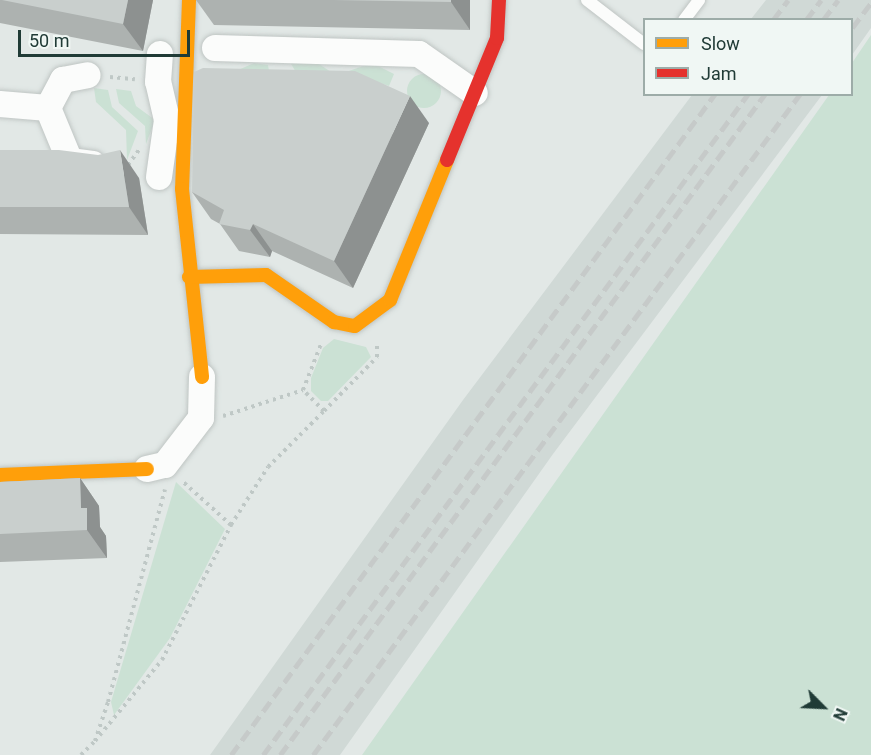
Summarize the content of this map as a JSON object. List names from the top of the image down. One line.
{"legend":["Slow","Jam"],"scale_bar":"50 m","north":"bottom right"}
